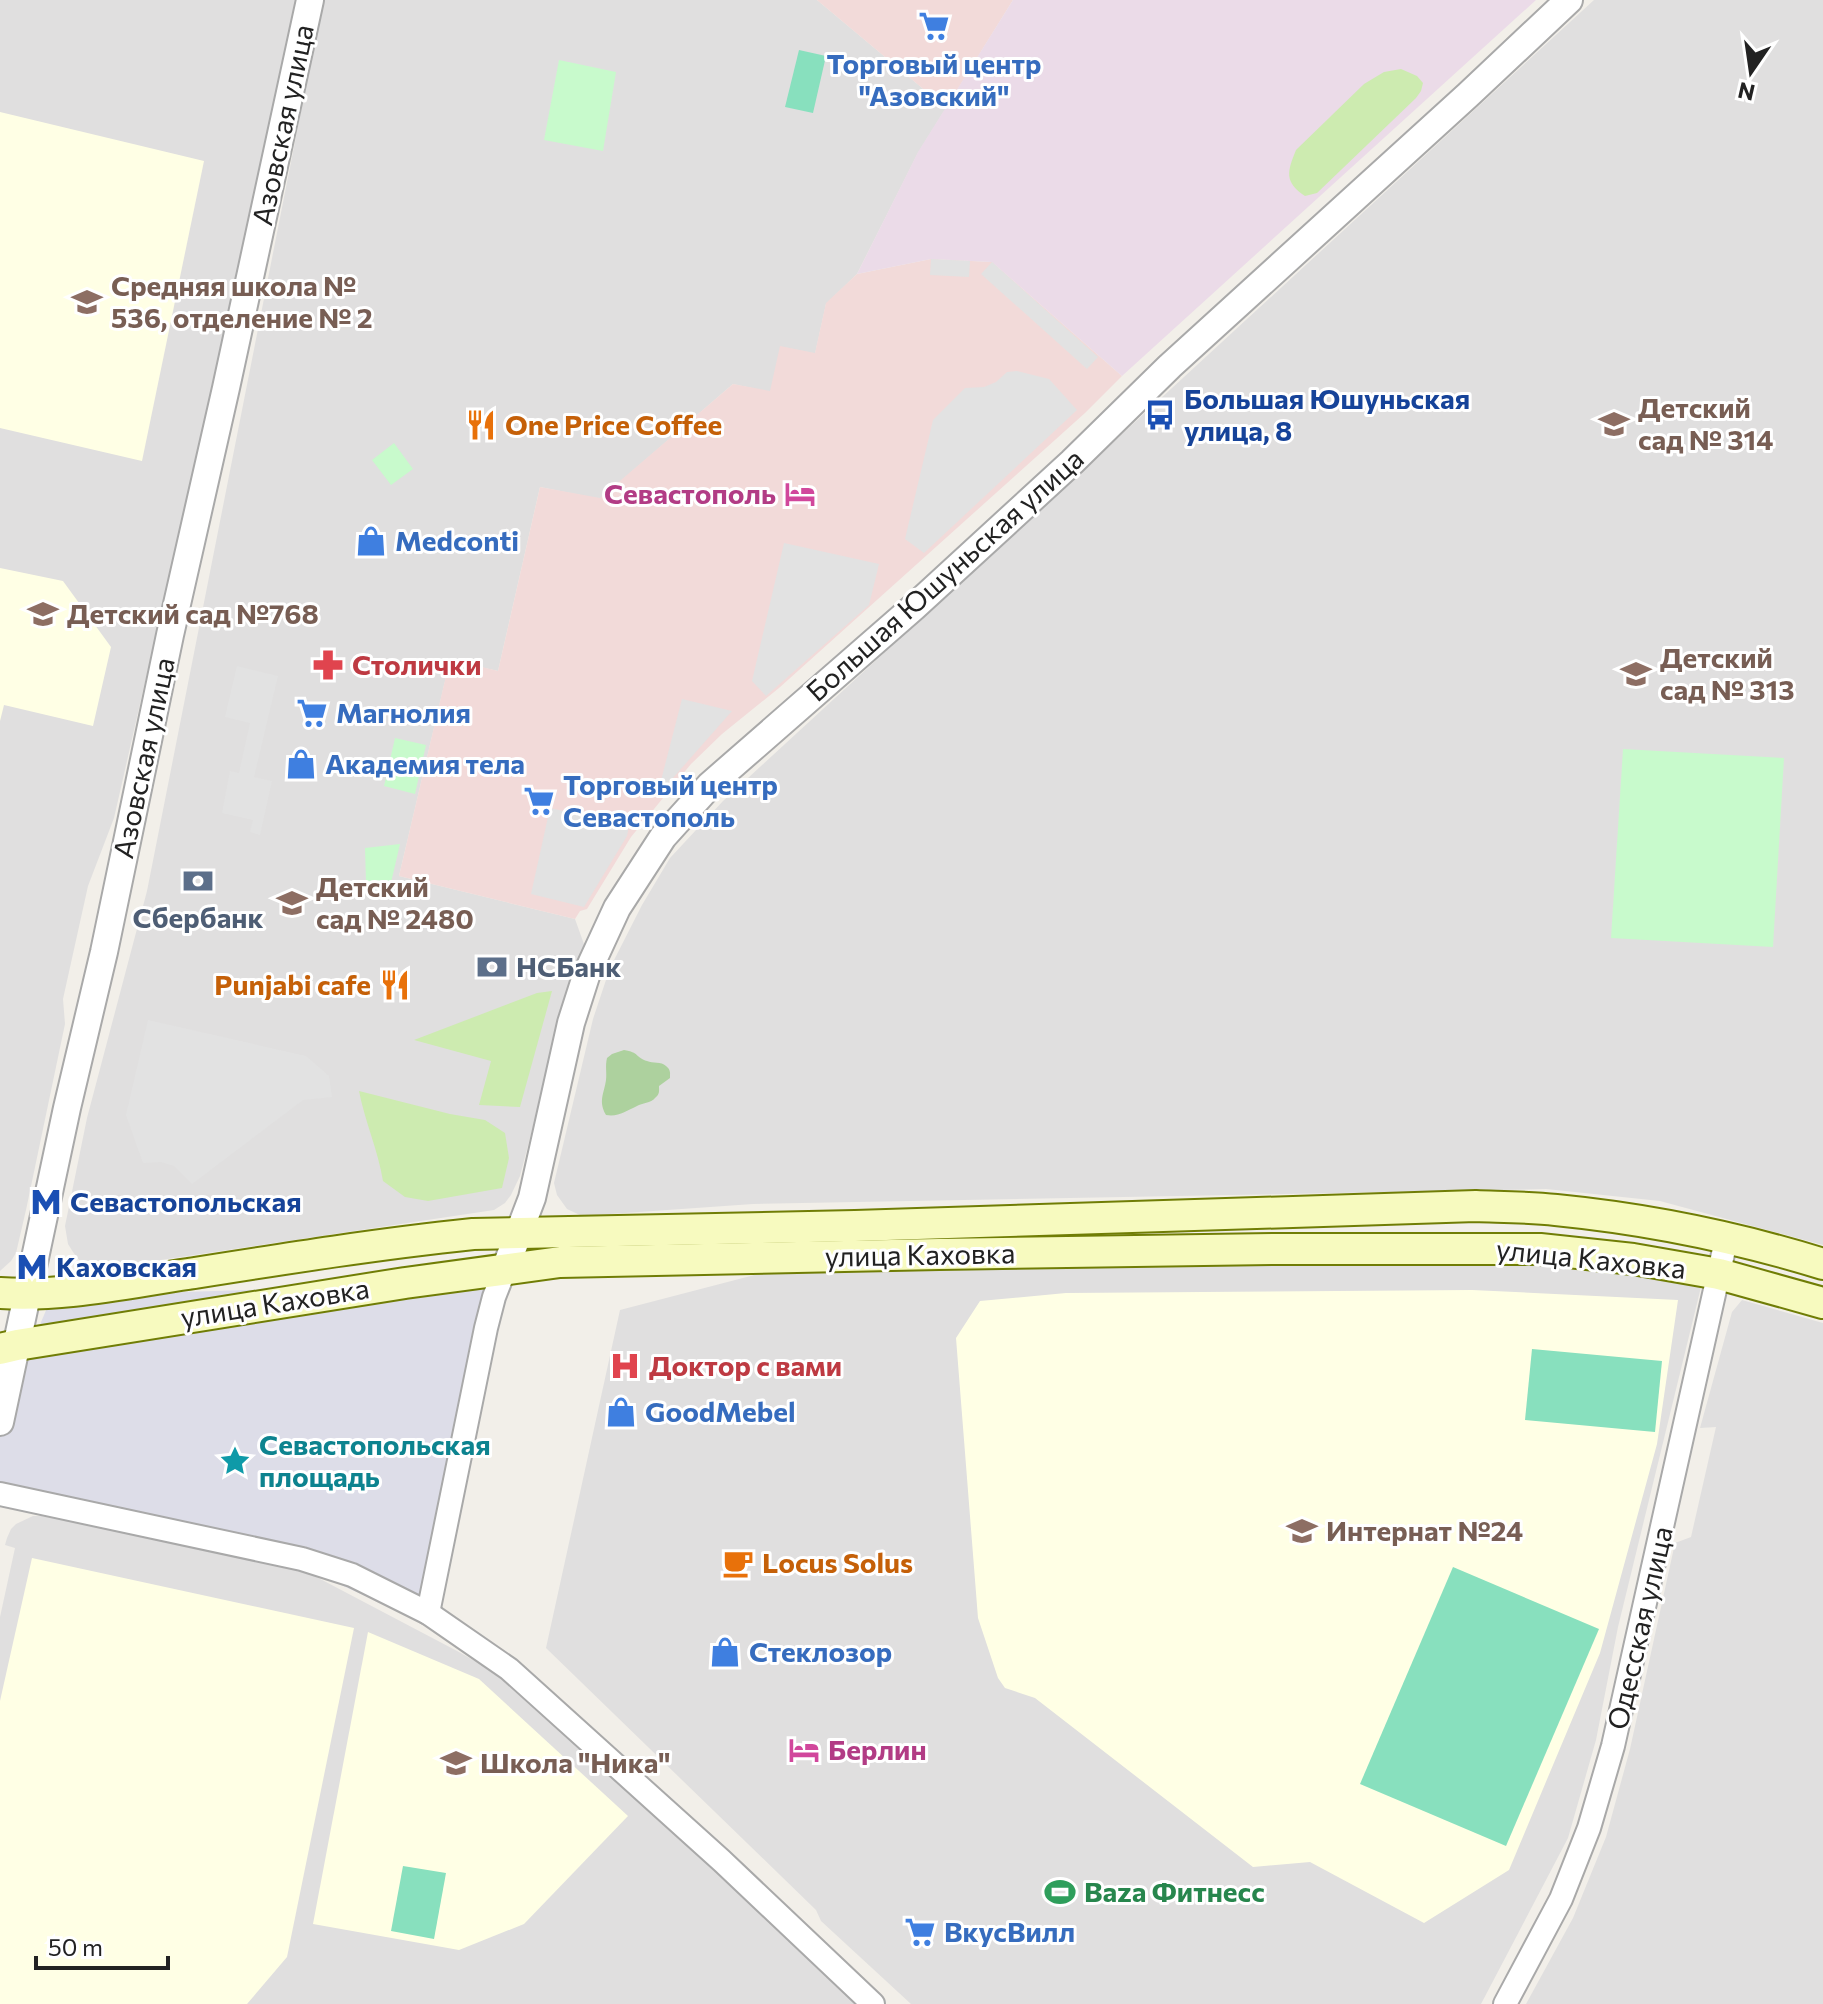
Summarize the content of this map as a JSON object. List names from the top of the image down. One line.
{"streets":{"main road":["улица Каховка"],"street":["Азовская улица","Большая Юшуньская улица","Одесская улица"]},"crossings":[["Азовская улица","улица Каховка"],["Большая Юшуньская улица","улица Каховка"],["улица Каховка","Одесская улица"]],"places":{"supermarket":["Торговый центр \"Азовский\"","Магнолия","Торговый центр Севастополь","ВкусВилл"],"school or university":["Средняя школа № 536, отделение № 2","Детский сад № 314","Детский сад №768","Детский сад № 313","Детский сад № 2480","Интернат №24","Школа \"Ника\""],"bus stop":["Большая Юшуньская улица, 8"],"restaurant":["One Price Coffee","Punjabi cafe"],"hotel":["Севастополь","Берлин"],"shop":["Medconti","Академия тела","GoodMebel","Стеклозор"],"pharmacy":["Столички"],"bank":["Сбербанк","НСБанк"],"metro station":["Севастопольская","Каховская"],"hospital":["Доктор с вами"],"place":["Севастопольская площадь"],"cafe":["Locus Solus"],"sports":["Baza Фитнесс"]},"scale_bar":"50 m","north":"bottom"}
